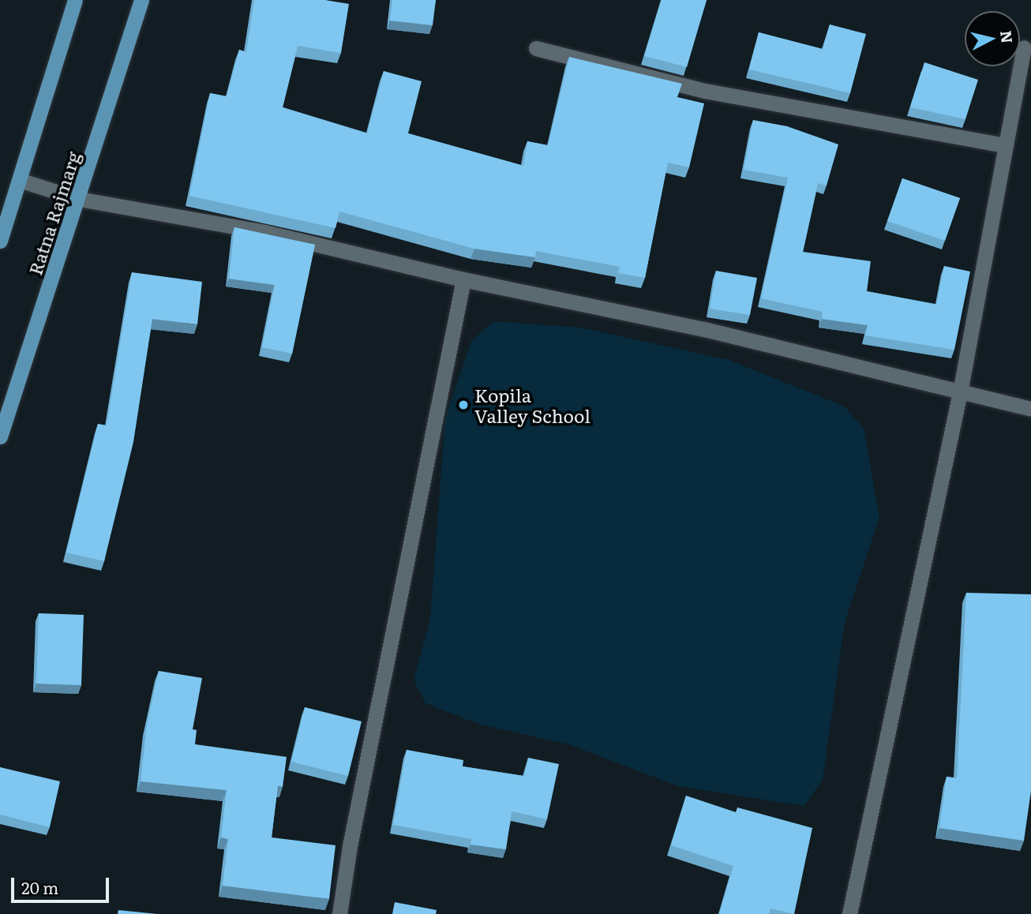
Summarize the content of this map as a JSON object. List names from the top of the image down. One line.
{"streets":{"main road":["Ratna Rajmarg"]},"places":["Kopila Valley School"],"scale_bar":"20 m","north":"right"}
